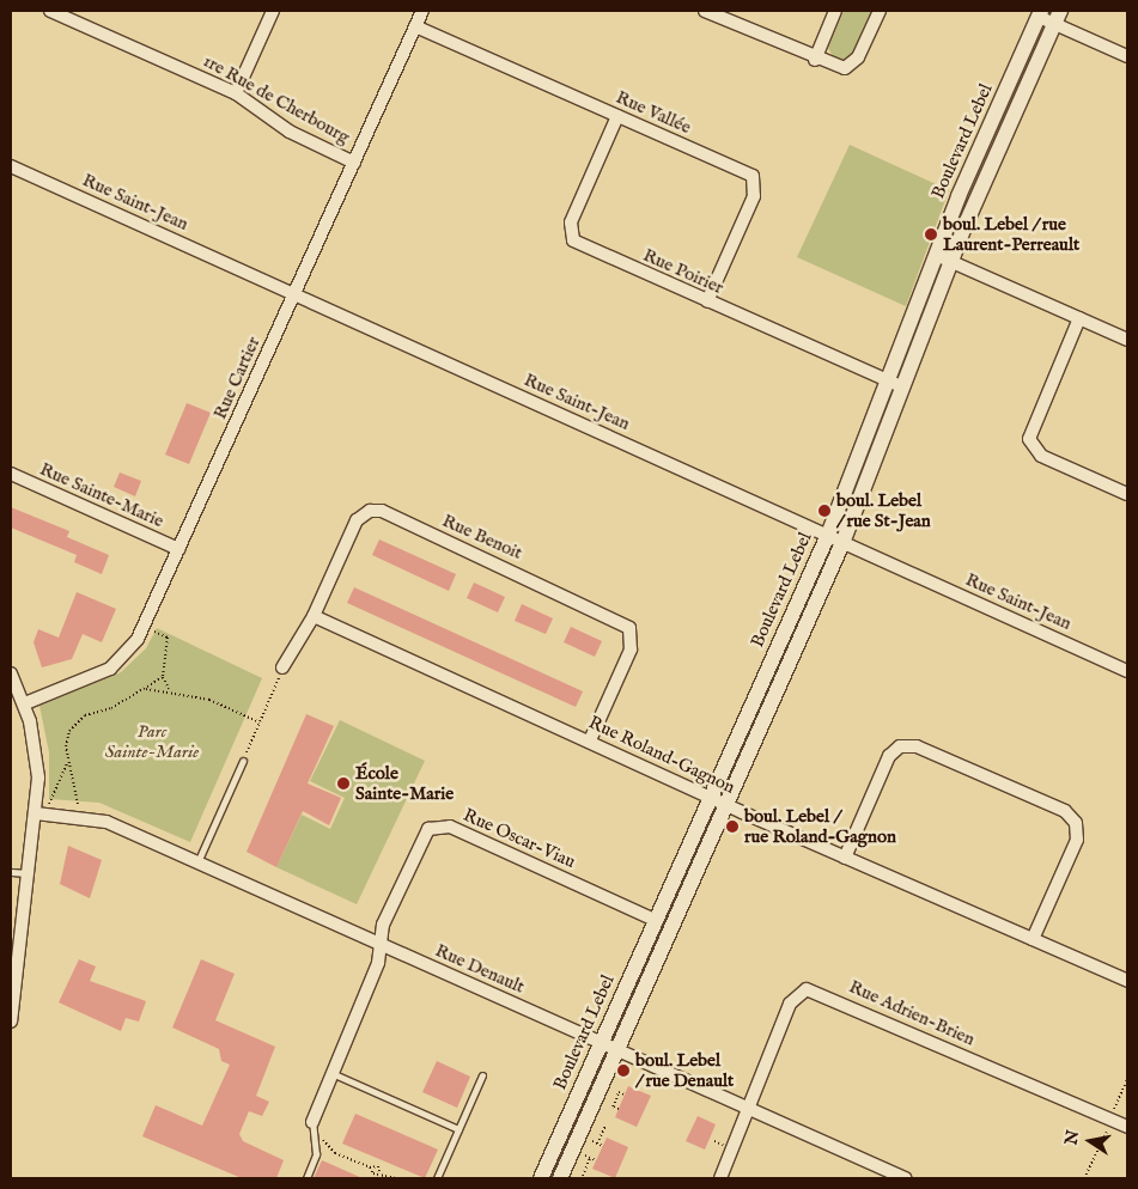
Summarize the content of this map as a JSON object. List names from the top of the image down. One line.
{"streets":{"street":["1re Rue de Cherbourg","Rue Vallée","Boulevard Lebel","Rue Saint-Jean","Rue Poirier","Rue Cartier","Rue Sainte-Marie","Rue Benoit","Rue Roland-Gagnon","Rue Oscar-Viau","Rue Denault","Rue Adrien-Brien"]},"crossings":[["1re Rue de Cherbourg","Rue Cartier"],["Rue Vallée","Rue Poirier"],["Rue Vallée","Rue Cartier"],["Boulevard Lebel","Rue Saint-Jean"],["Boulevard Lebel","Rue Poirier"],["Boulevard Lebel","Rue Roland-Gagnon"],["Boulevard Lebel","Rue Oscar-Viau"],["Boulevard Lebel","Rue Denault"],["Rue Saint-Jean","Rue Cartier"],["Rue Cartier","Rue Sainte-Marie"],["Rue Benoit","Rue Roland-Gagnon"],["Rue Oscar-Viau","Rue Denault"],["Rue Denault","Rue Adrien-Brien"]],"parks":["Parc Sainte-Marie"],"places":["boul. Lebel / rue Laurent-Perreault","boul. Lebel / rue St-Jean","École Sainte-Marie","boul. Lebel / rue Roland-Gagnon","boul. Lebel / rue Denault"],"north":"left"}
